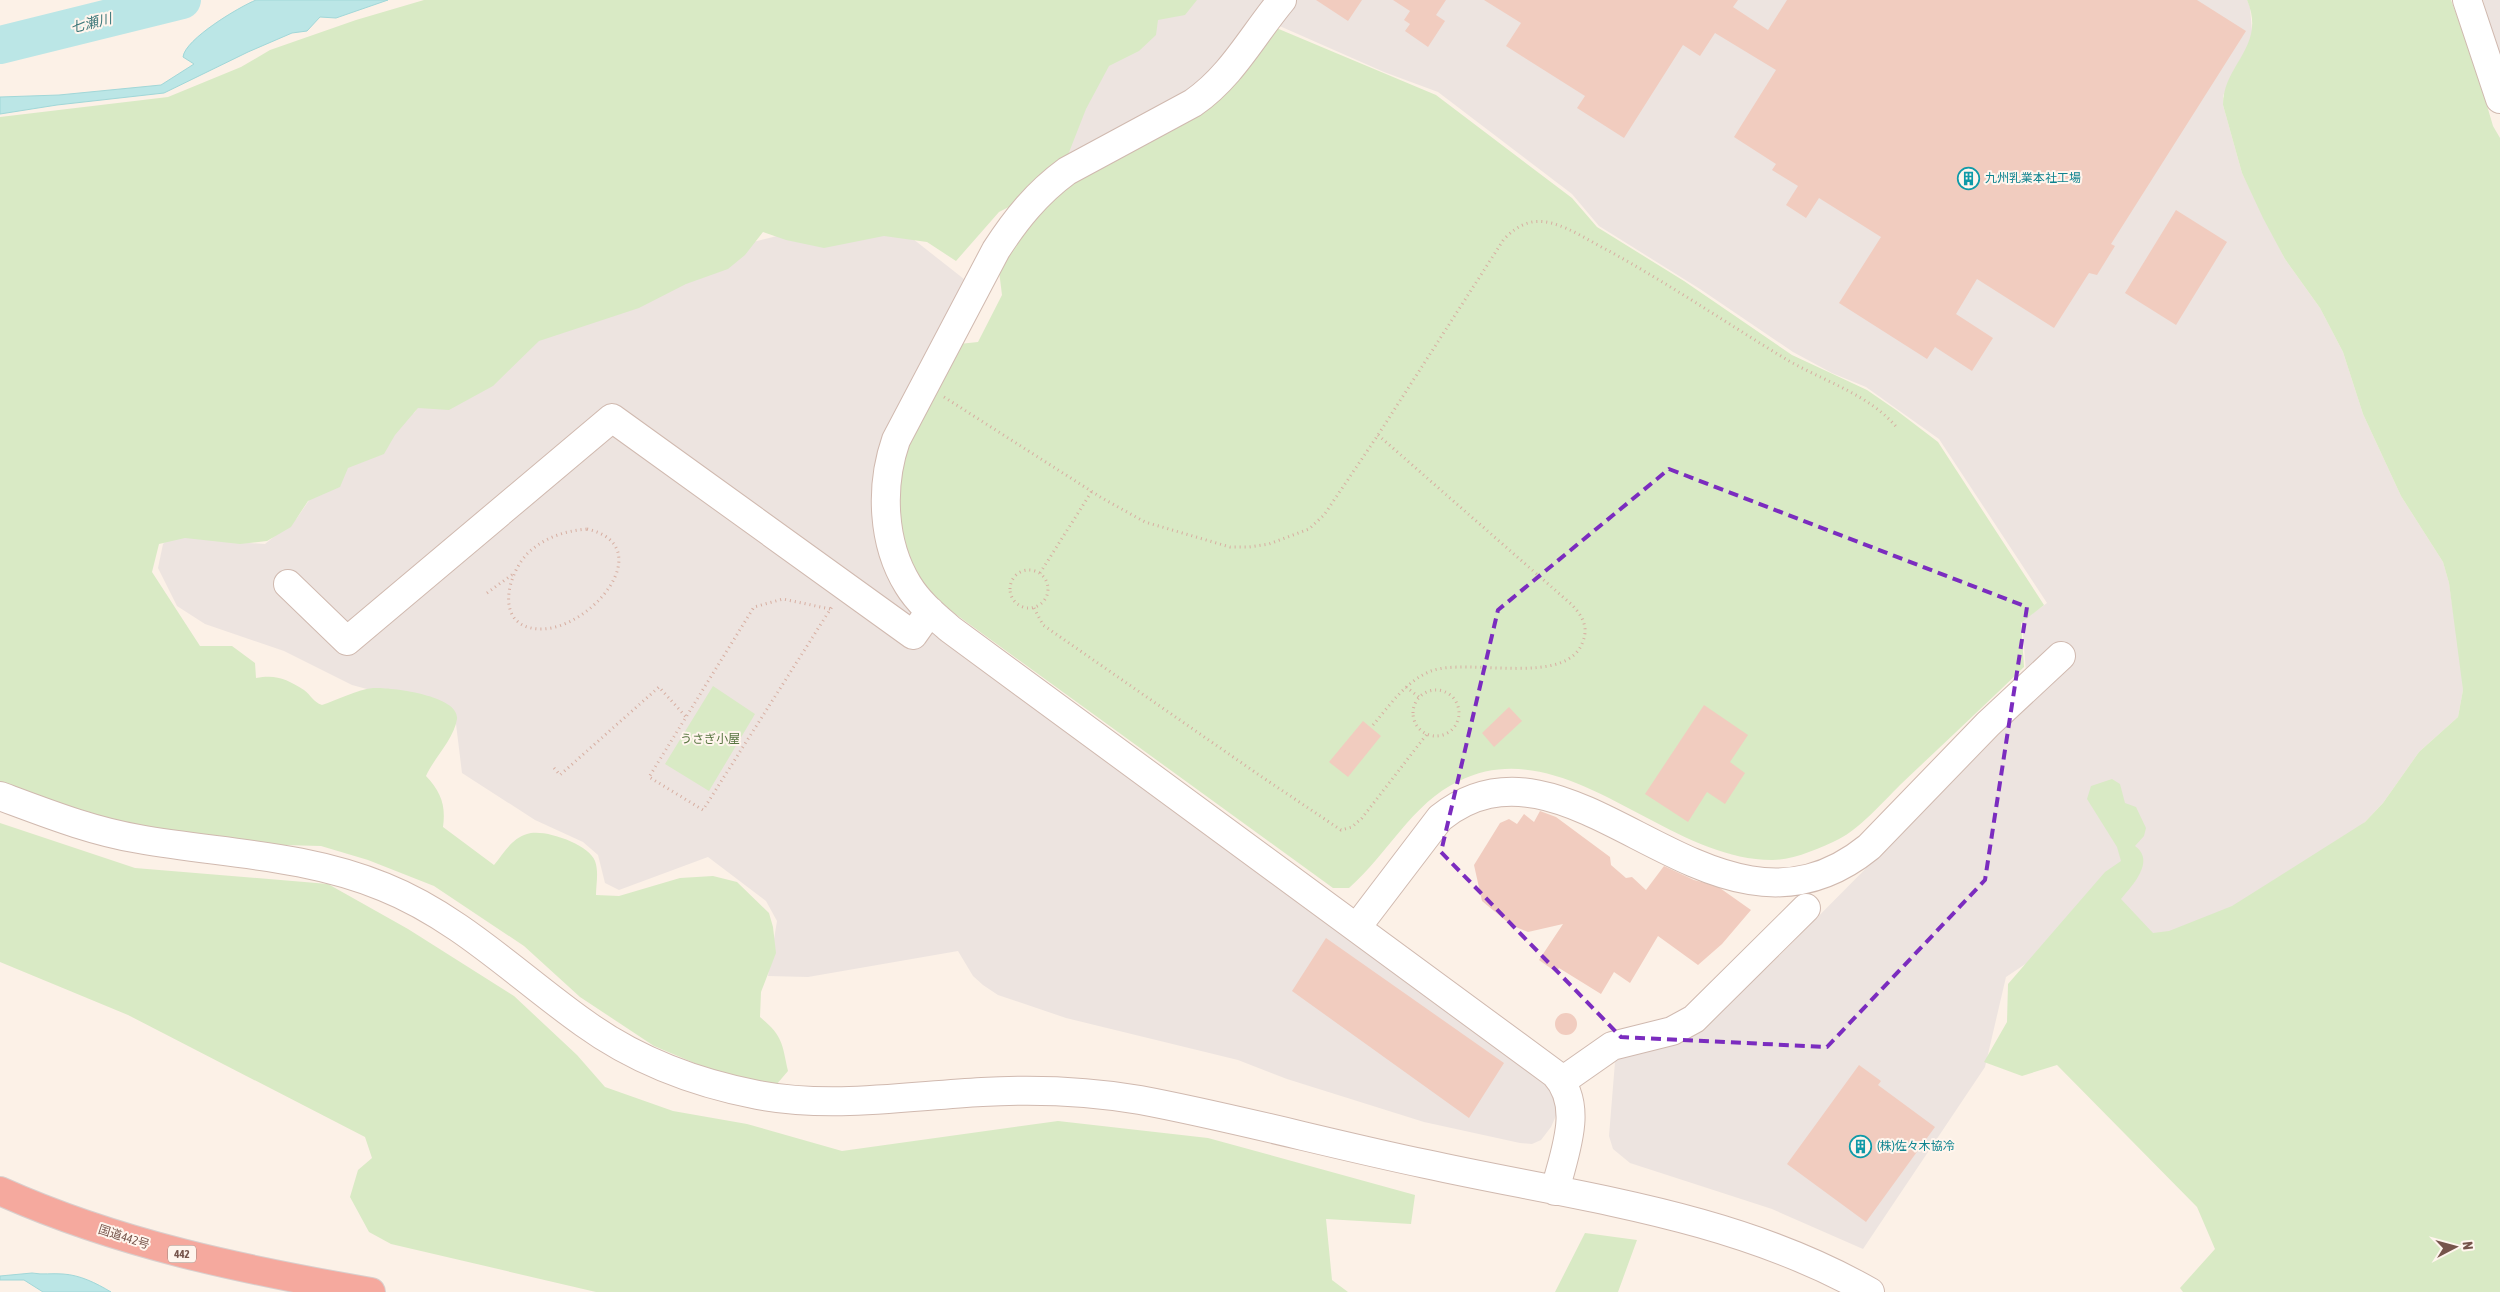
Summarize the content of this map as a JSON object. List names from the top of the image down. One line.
{"streets":{"highway":["国道442号","442"]},"water":["七瀬川"],"parks":["うさぎ小屋"],"places":{"building":["九州乳業本社工場","(株)佐々木協冷"]},"north":"right"}
